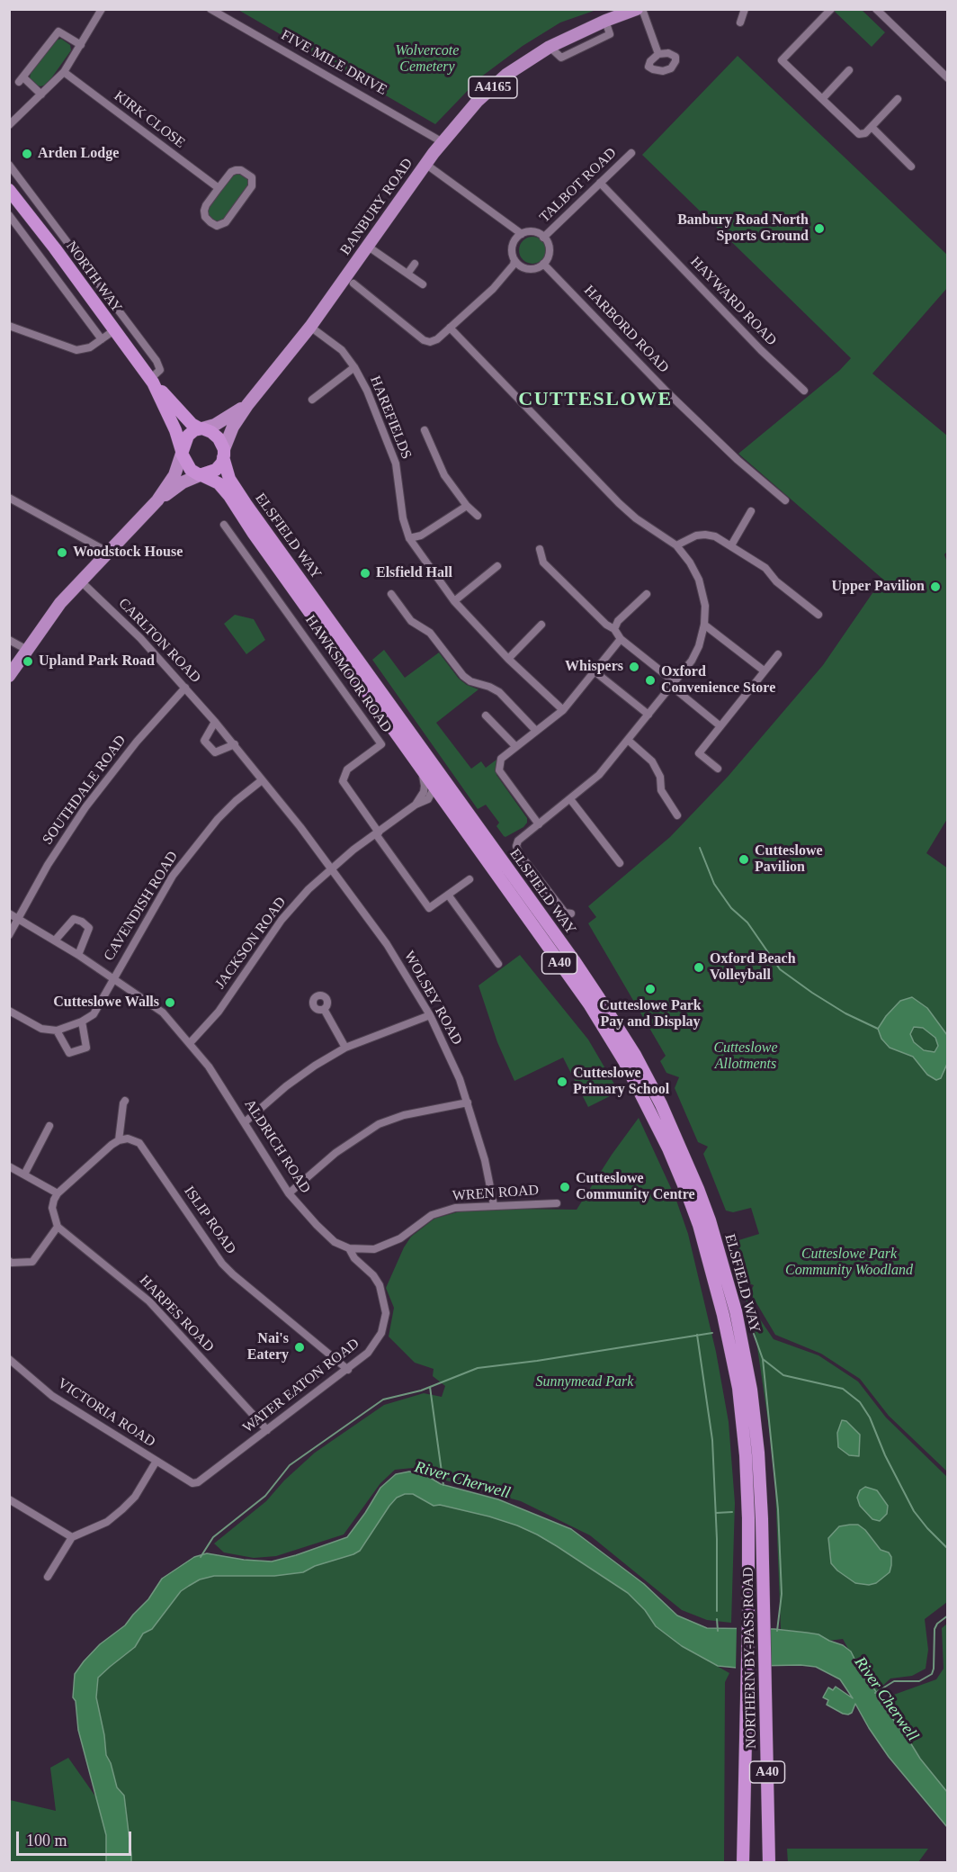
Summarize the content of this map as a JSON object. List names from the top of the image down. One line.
{"streets":{"highway":["NORTH WAY","ELSFIELD WAY","A40","NORTHERN BY-PASS ROAD"],"main road":["A4165","BANBURY ROAD"],"street":["FIVE MILE DRIVE","KIRK CLOSE","TALBOT ROAD","HAYWARD ROAD","HARBORD ROAD","HAREFIELDS","CARLTON ROAD","HAWKSMOOR ROAD","SOUTHDALE ROAD","CAVENDISH ROAD","JACKSON ROAD","WOLSEY ROAD","ALDRICH ROAD","WREN ROAD","ISLIP ROAD","HARPES ROAD","WATER EATON ROAD","VICTORIA ROAD"]},"crossings":[["FIVE MILE DRIVE","BANBURY ROAD"],["TALBOT ROAD","HAYWARD ROAD"],["TALBOT ROAD","HARBORD ROAD"],["BANBURY ROAD","NORTH WAY"],["BANBURY ROAD","HAREFIELDS"],["BANBURY ROAD","ELSFIELD WAY"],["NORTH WAY","ELSFIELD WAY"],["ELSFIELD WAY","JACKSON ROAD"],["ELSFIELD WAY","NORTHERN BY-PASS ROAD"],["CARLTON ROAD","SOUTHDALE ROAD"],["CARLTON ROAD","CAVENDISH ROAD"],["CARLTON ROAD","WOLSEY ROAD"],["HAWKSMOOR ROAD","JACKSON ROAD"],["SOUTHDALE ROAD","ALDRICH ROAD"],["CAVENDISH ROAD","ALDRICH ROAD"],["JACKSON ROAD","WOLSEY ROAD"],["JACKSON ROAD","ALDRICH ROAD"],["WOLSEY ROAD","WREN ROAD"],["ALDRICH ROAD","WREN ROAD"],["ALDRICH ROAD","WATER EATON ROAD"],["ISLIP ROAD","WATER EATON ROAD"],["HARPES ROAD","WATER EATON ROAD"],["WATER EATON ROAD","VICTORIA ROAD"]],"districts":["CUTTESLOWE"],"water":["River Cherwell"],"parks":["Wolvercote Cemetery","Cutteslowe Allotments","Cutteslowe Park Community Woodland","Sunnymead Park"],"places":["Arden Lodge","Banbury Road North Sports Ground","Woodstock House","Elsfield Hall","Upper Pavilion","Upland Park Road","Whispers","Oxford Convenience Store","Cutteslowe Pavilion","Oxford Beach Volleyball","Cutteslowe Park Pay and Display","Cutteslowe Walls","Cutteslowe Primary School","Cutteslowe Community Centre","Nai's Eatery"],"scale_bar":"100 m"}
